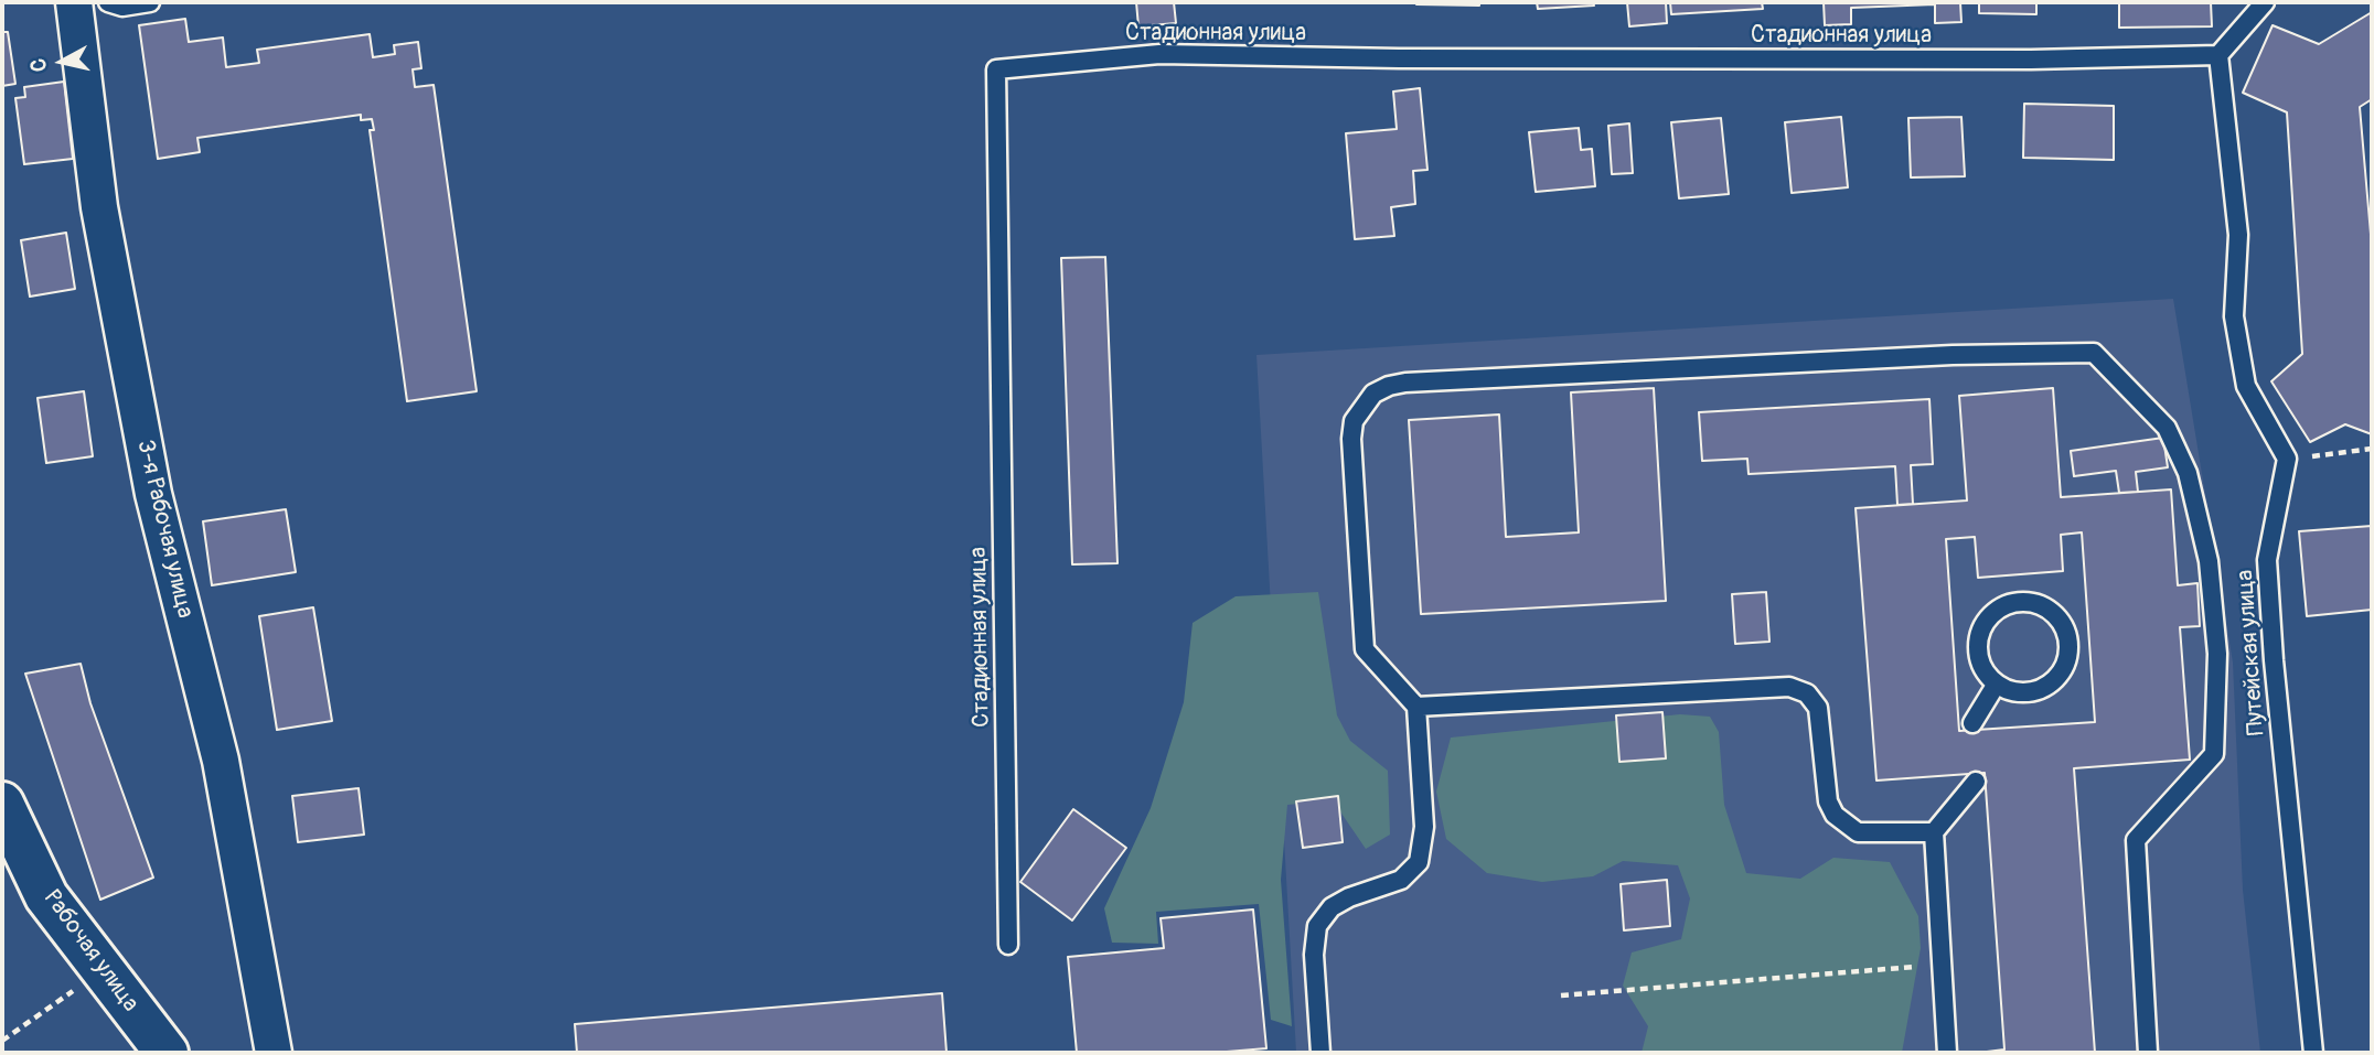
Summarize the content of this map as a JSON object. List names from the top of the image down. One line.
{"streets":{"street":["3-я Рабочая улица","Рабочая улица"],"lane":["Стадионная улица","Путейская улица"]},"north":"left"}
